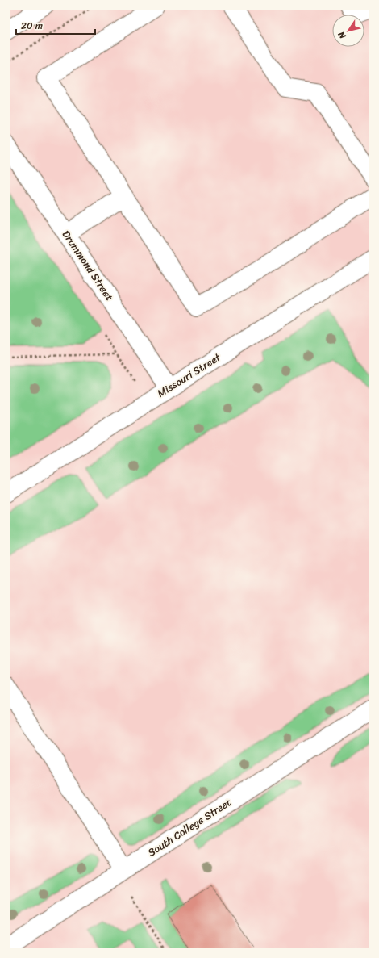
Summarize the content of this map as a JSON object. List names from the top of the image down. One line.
{"streets":{"street":["Drummond Street","Missouri Street","South College Street"]},"crossings":[["Drummond Street","Missouri Street"]],"scale_bar":"20 m","north":"bottom left"}
